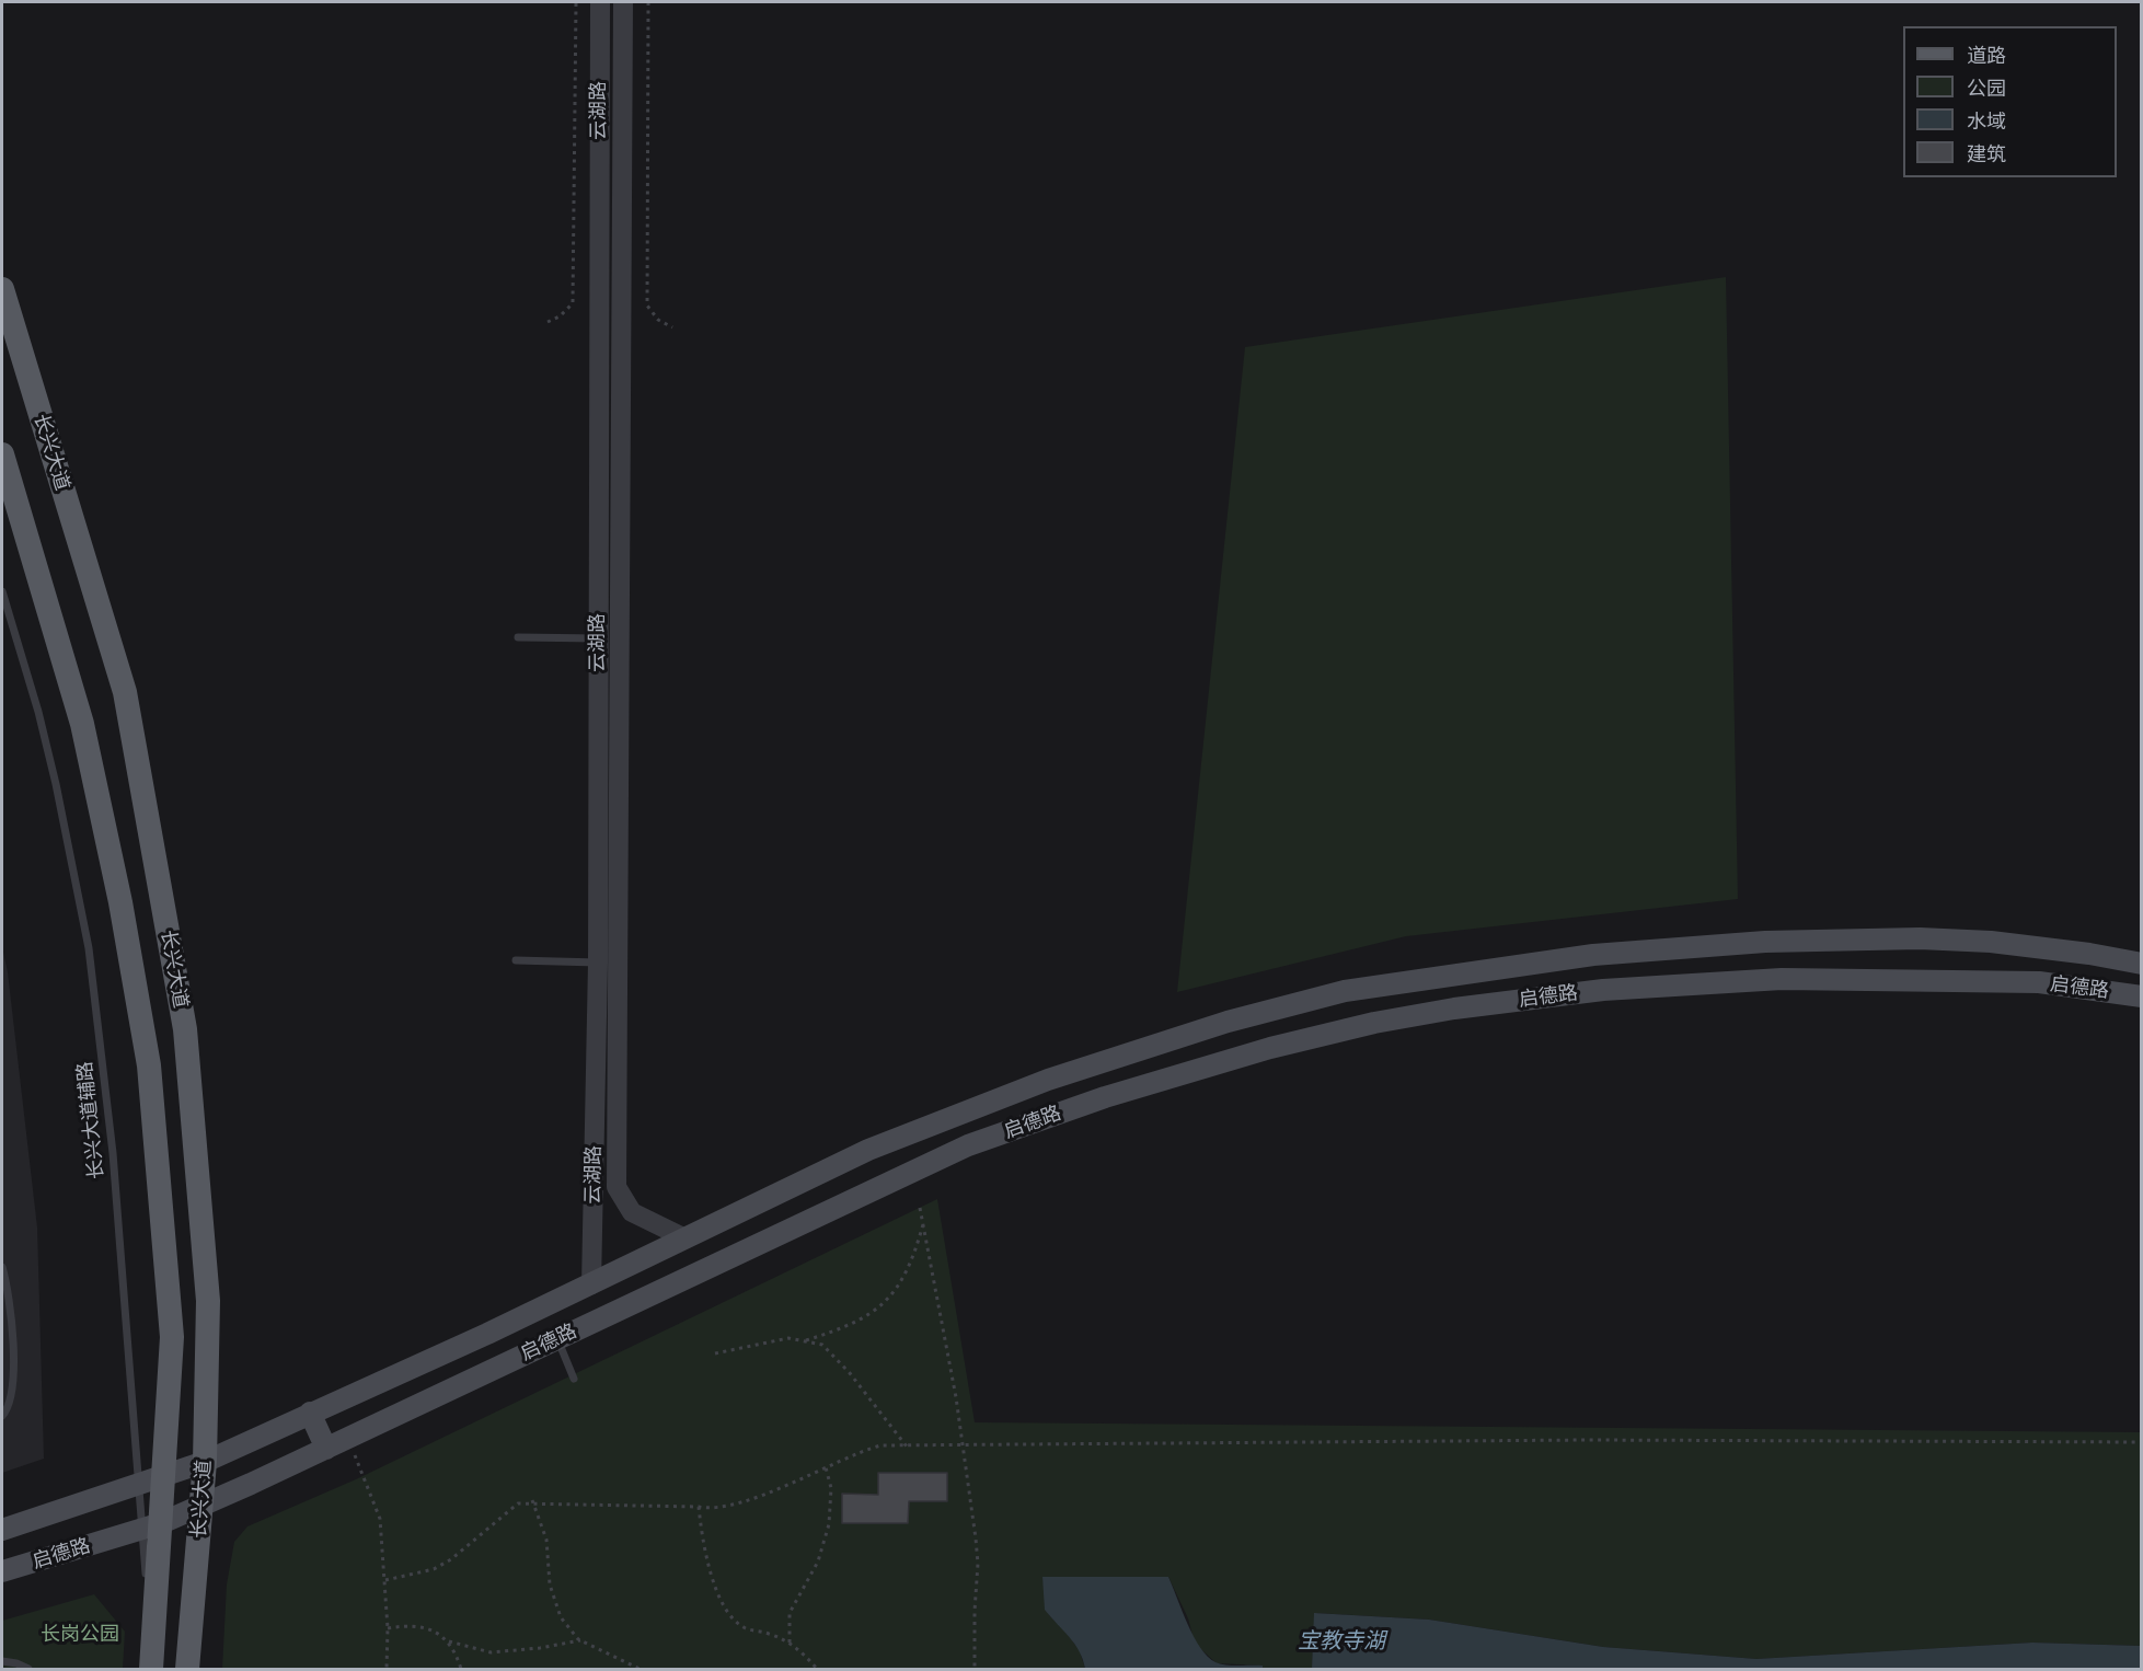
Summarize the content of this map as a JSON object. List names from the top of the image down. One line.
{"streets":{"main road":["长兴大道","启德路"],"street":["云湖路"],"lane":["长兴大道辅路"]},"crossings":[["云湖路","启德路"],["长兴大道","启德路"],["长兴大道","长兴大道辅路"],["启德路","长兴大道辅路"]],"water":["宝教寺湖"],"parks":["长岗公园"],"legend":["道路","公园","水域","建筑"]}
